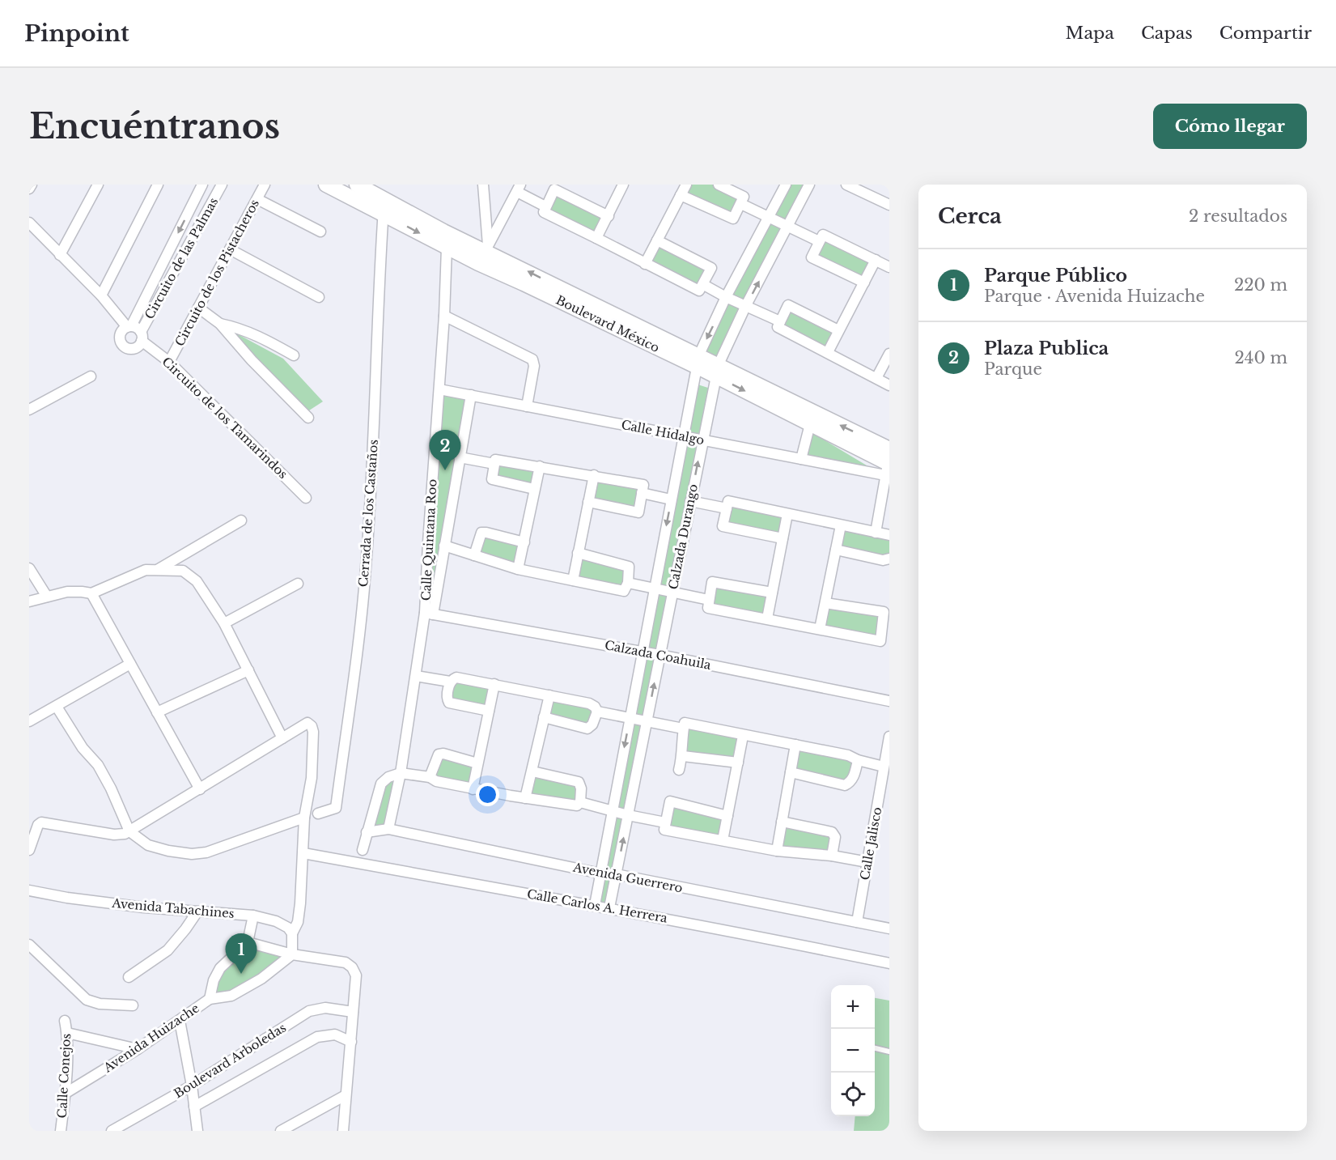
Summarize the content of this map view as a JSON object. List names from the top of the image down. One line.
{"streets":{"main road":["Boulevard México"],"street":["Circuito de las Palmas","Circuito de los Pistacheros","Circuito de los Tamarindos","Calle Hidalgo","Cerrada de los Castaños","Calzada Durango","Calle Quintana Roo","Calzada Coahuila","Calle Jalisco","Avenida Guerrero","Calle Carlos A. Herrera","Avenida Tabachines","Avenida Huizache","Boulevard Arboledas","Calle Conejos"]},"crossings":[["Circuito de las Palmas","Circuito de los Tamarindos"],["Circuito de los Pistacheros","Circuito de los Tamarindos"],["Boulevard México","Calle Hidalgo"],["Boulevard México","Cerrada de los Castaños"],["Boulevard México","Calzada Durango"],["Boulevard México","Calle Quintana Roo"],["Calle Hidalgo","Calzada Durango"],["Calle Hidalgo","Calle Quintana Roo"],["Calzada Durango","Calzada Coahuila"],["Calzada Durango","Avenida Guerrero"],["Calzada Durango","Calle Carlos A. Herrera"],["Calle Quintana Roo","Calzada Coahuila"],["Calle Quintana Roo","Avenida Guerrero"],["Calle Jalisco","Avenida Guerrero"],["Avenida Huizache","Calle Conejos"]],"page":{"header":"Pinpoint","nav":["Mapa","Capas","Compartir"],"buttons":"Cómo llegar","title":"Encuéntranos","heading":["Cerca","2 resultados"],"list":[{"mark":"1","name":"Parque Público","note":"Parque · Avenida Huizache","value":"220 m"},{"mark":"2","name":"Plaza Publica","note":"Parque","value":"240 m"}],"pins":["2","1"],"map_buttons":["+","−"]}}
